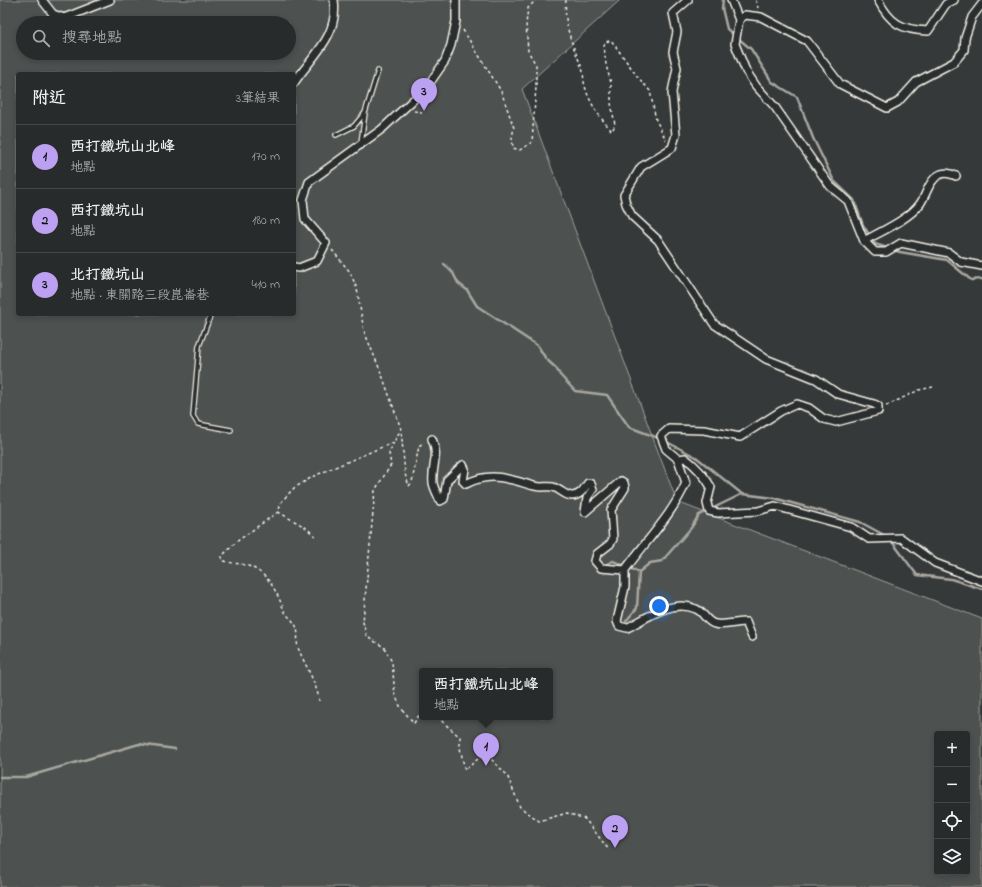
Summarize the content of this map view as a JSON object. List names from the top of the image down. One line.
{"page":{"search":"搜尋地點","heading":["附近","3筆結果"],"pins":["3","1","2"],"list":[{"mark":"1","name":"西打鐵坑山北峰","note":"地點","value":"170 m"},{"mark":"2","name":"西打鐵坑山","note":"地點","value":"180 m"},{"mark":"3","name":"北打鐵坑山","note":"地點 · 東關路三段崑崙巷","value":"410 m"}],"popup":["西打鐵坑山北峰","地點"],"map_buttons":["+","−"]}}
